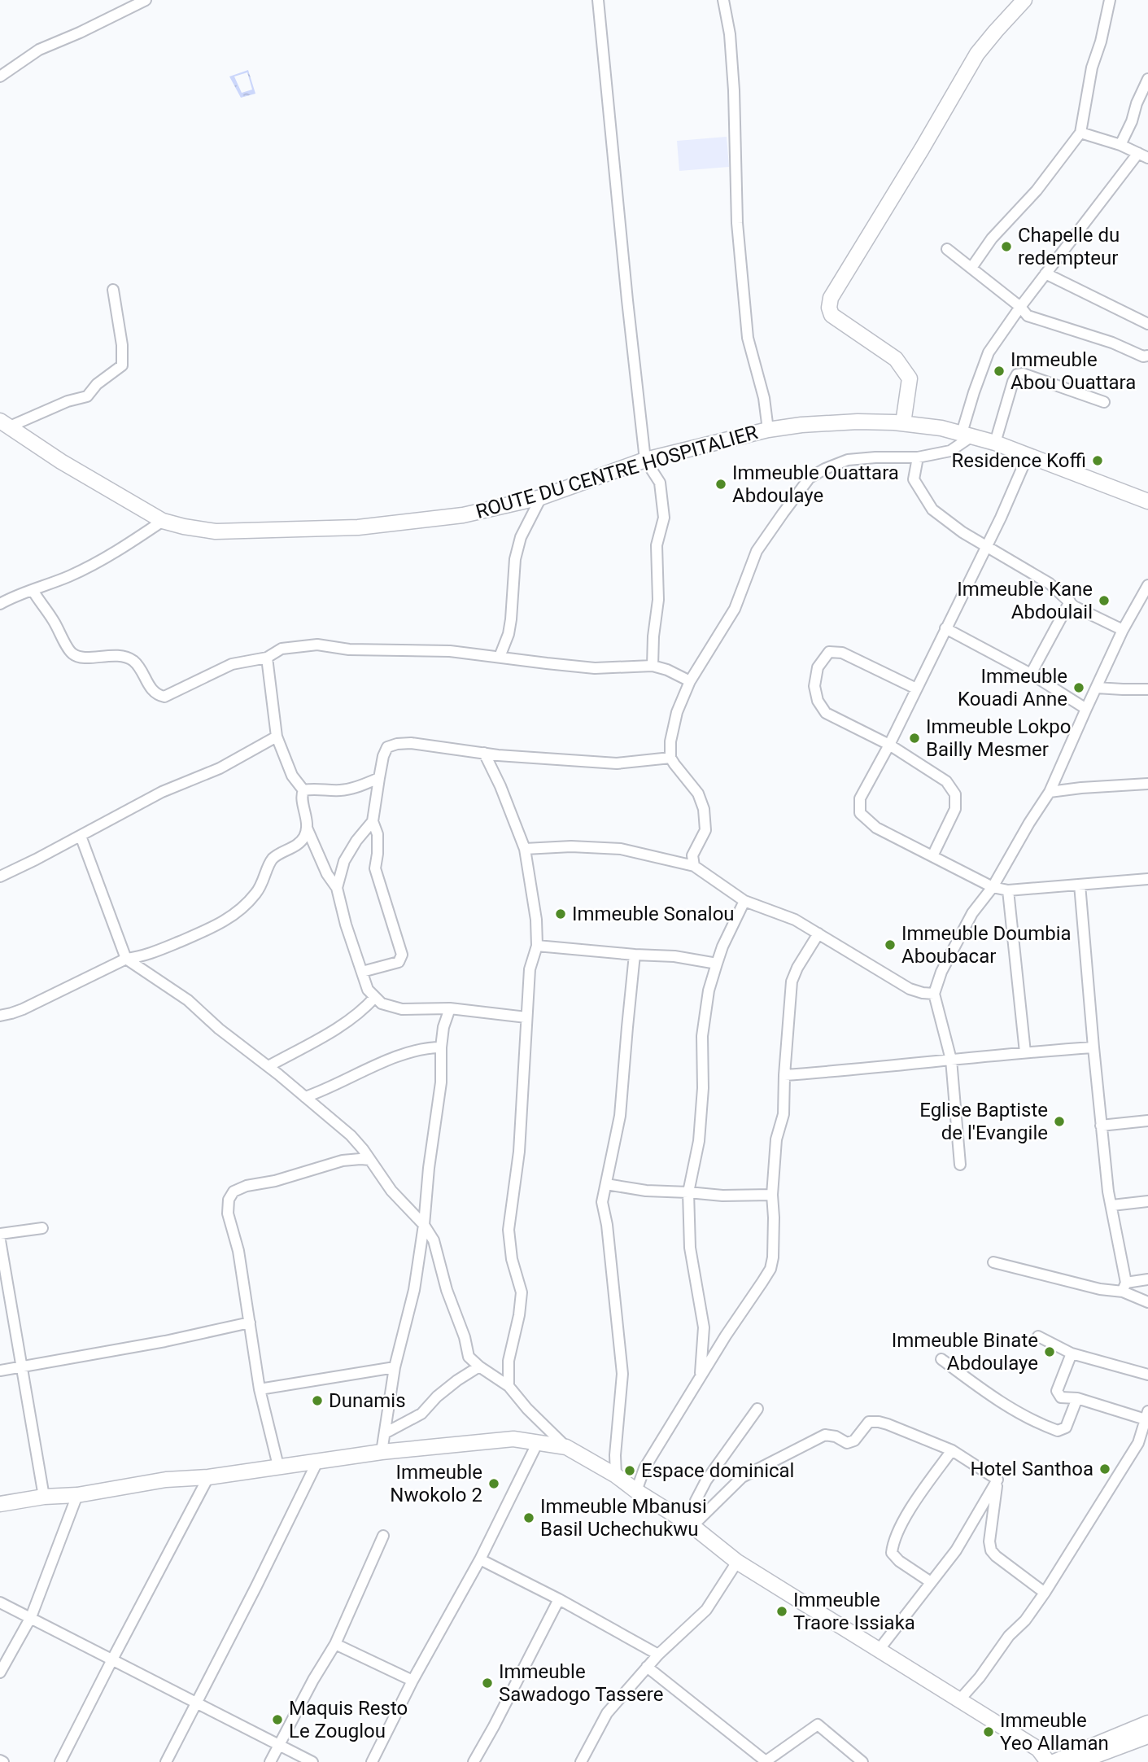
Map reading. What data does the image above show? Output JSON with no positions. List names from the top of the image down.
{
  "streets": {
    "street": ["ROUTE DU CENTRE HOSPITALIER"]
  },
  "places": [
    "Chapelle du redempteur",
    "Immeuble Abou Ouattara",
    "Residence Koffi",
    "Immeuble Ouattara Abdoulaye",
    "Immeuble Kane Abdoulail",
    "Immeuble Kouadi Anne",
    "Immeuble Lokpo Bailly Mesmer",
    "Immeuble Sonalou",
    "Immeuble Doumbia Aboubacar",
    "Eglise Baptiste de l'Evangile",
    "Immeuble Binate Abdoulaye",
    "Dunamis",
    "Hotel Santhoa",
    "Espace dominical",
    "Immeuble Nwokolo 2",
    "Immeuble Mbanusi Basil Uchechukwu",
    "Immeuble Traore Issiaka",
    "Immeuble Sawadogo Tassere",
    "Maquis Resto Le Zouglou",
    "Immeuble Yeo Allaman"
  ]
}
